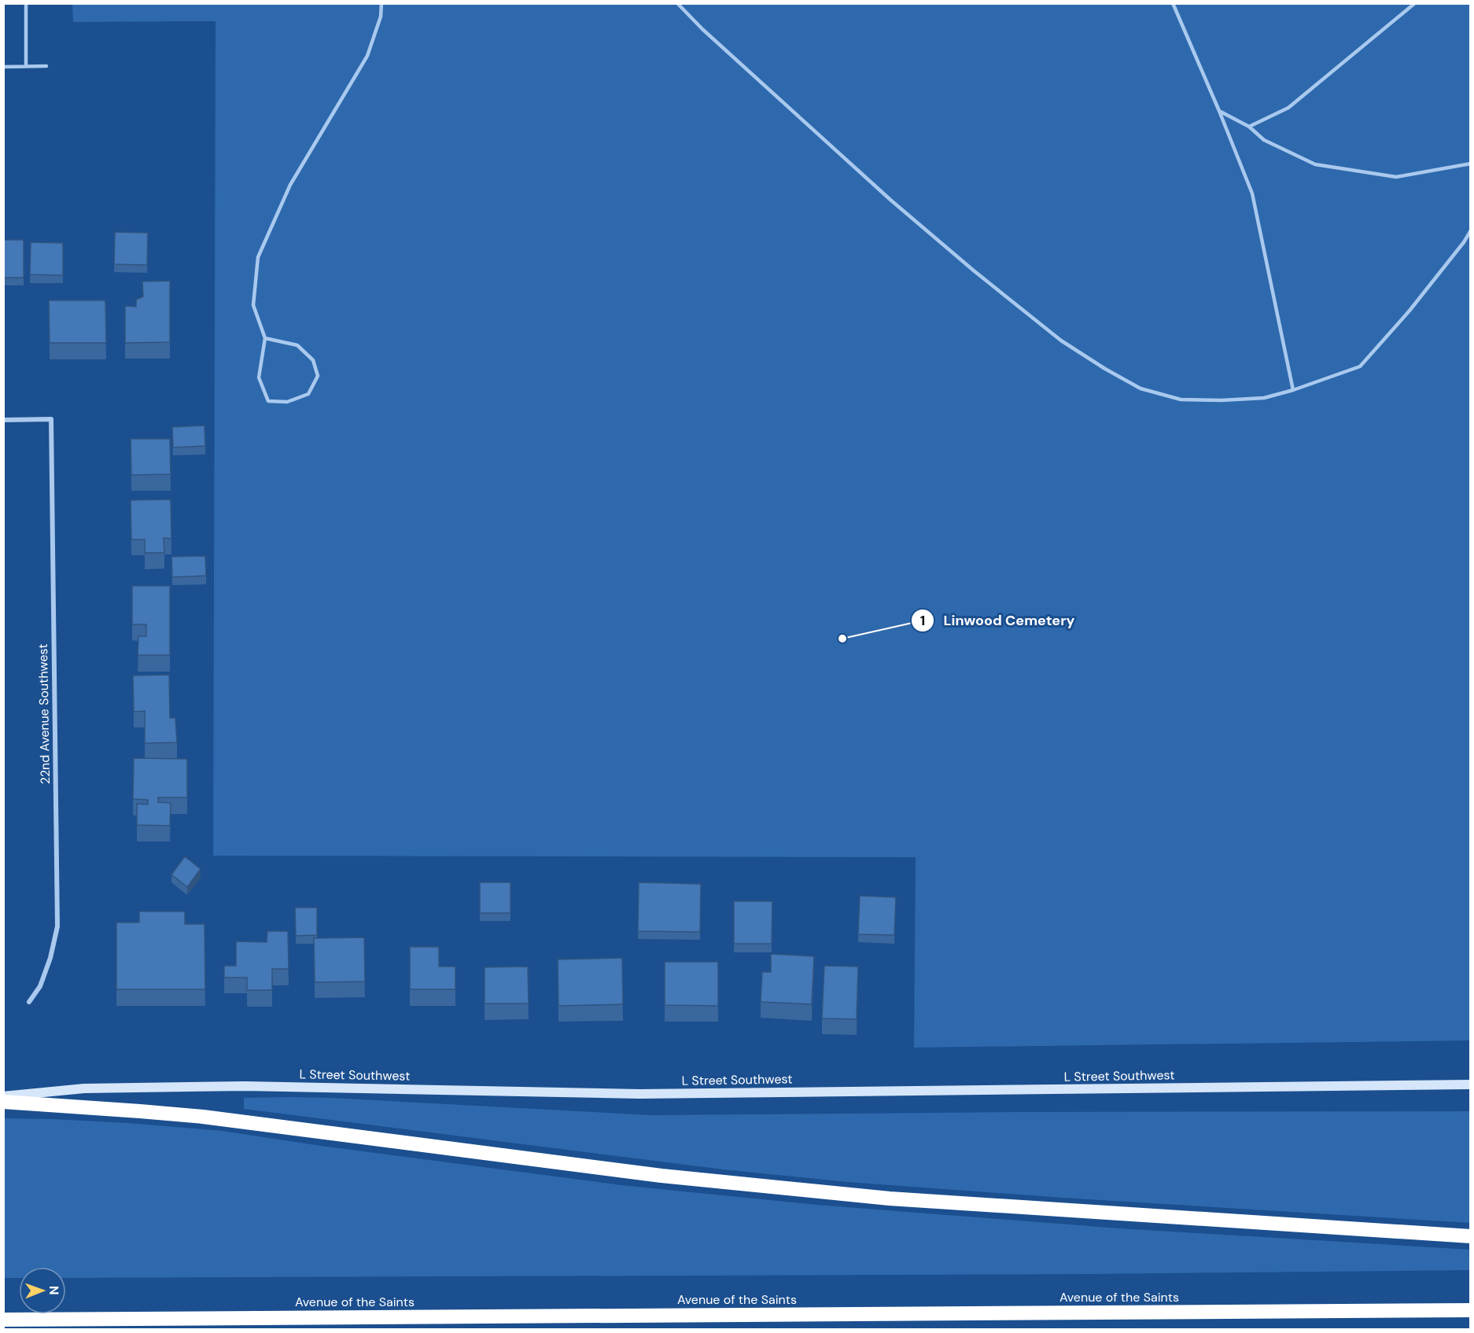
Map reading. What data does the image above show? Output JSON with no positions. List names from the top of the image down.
{
  "streets": {
    "highway": ["Avenue of the Saints"],
    "street": ["22nd Avenue Southwest", "L Street Southwest"]
  },
  "places": ["Linwood Cemetery"],
  "north": "right"
}
